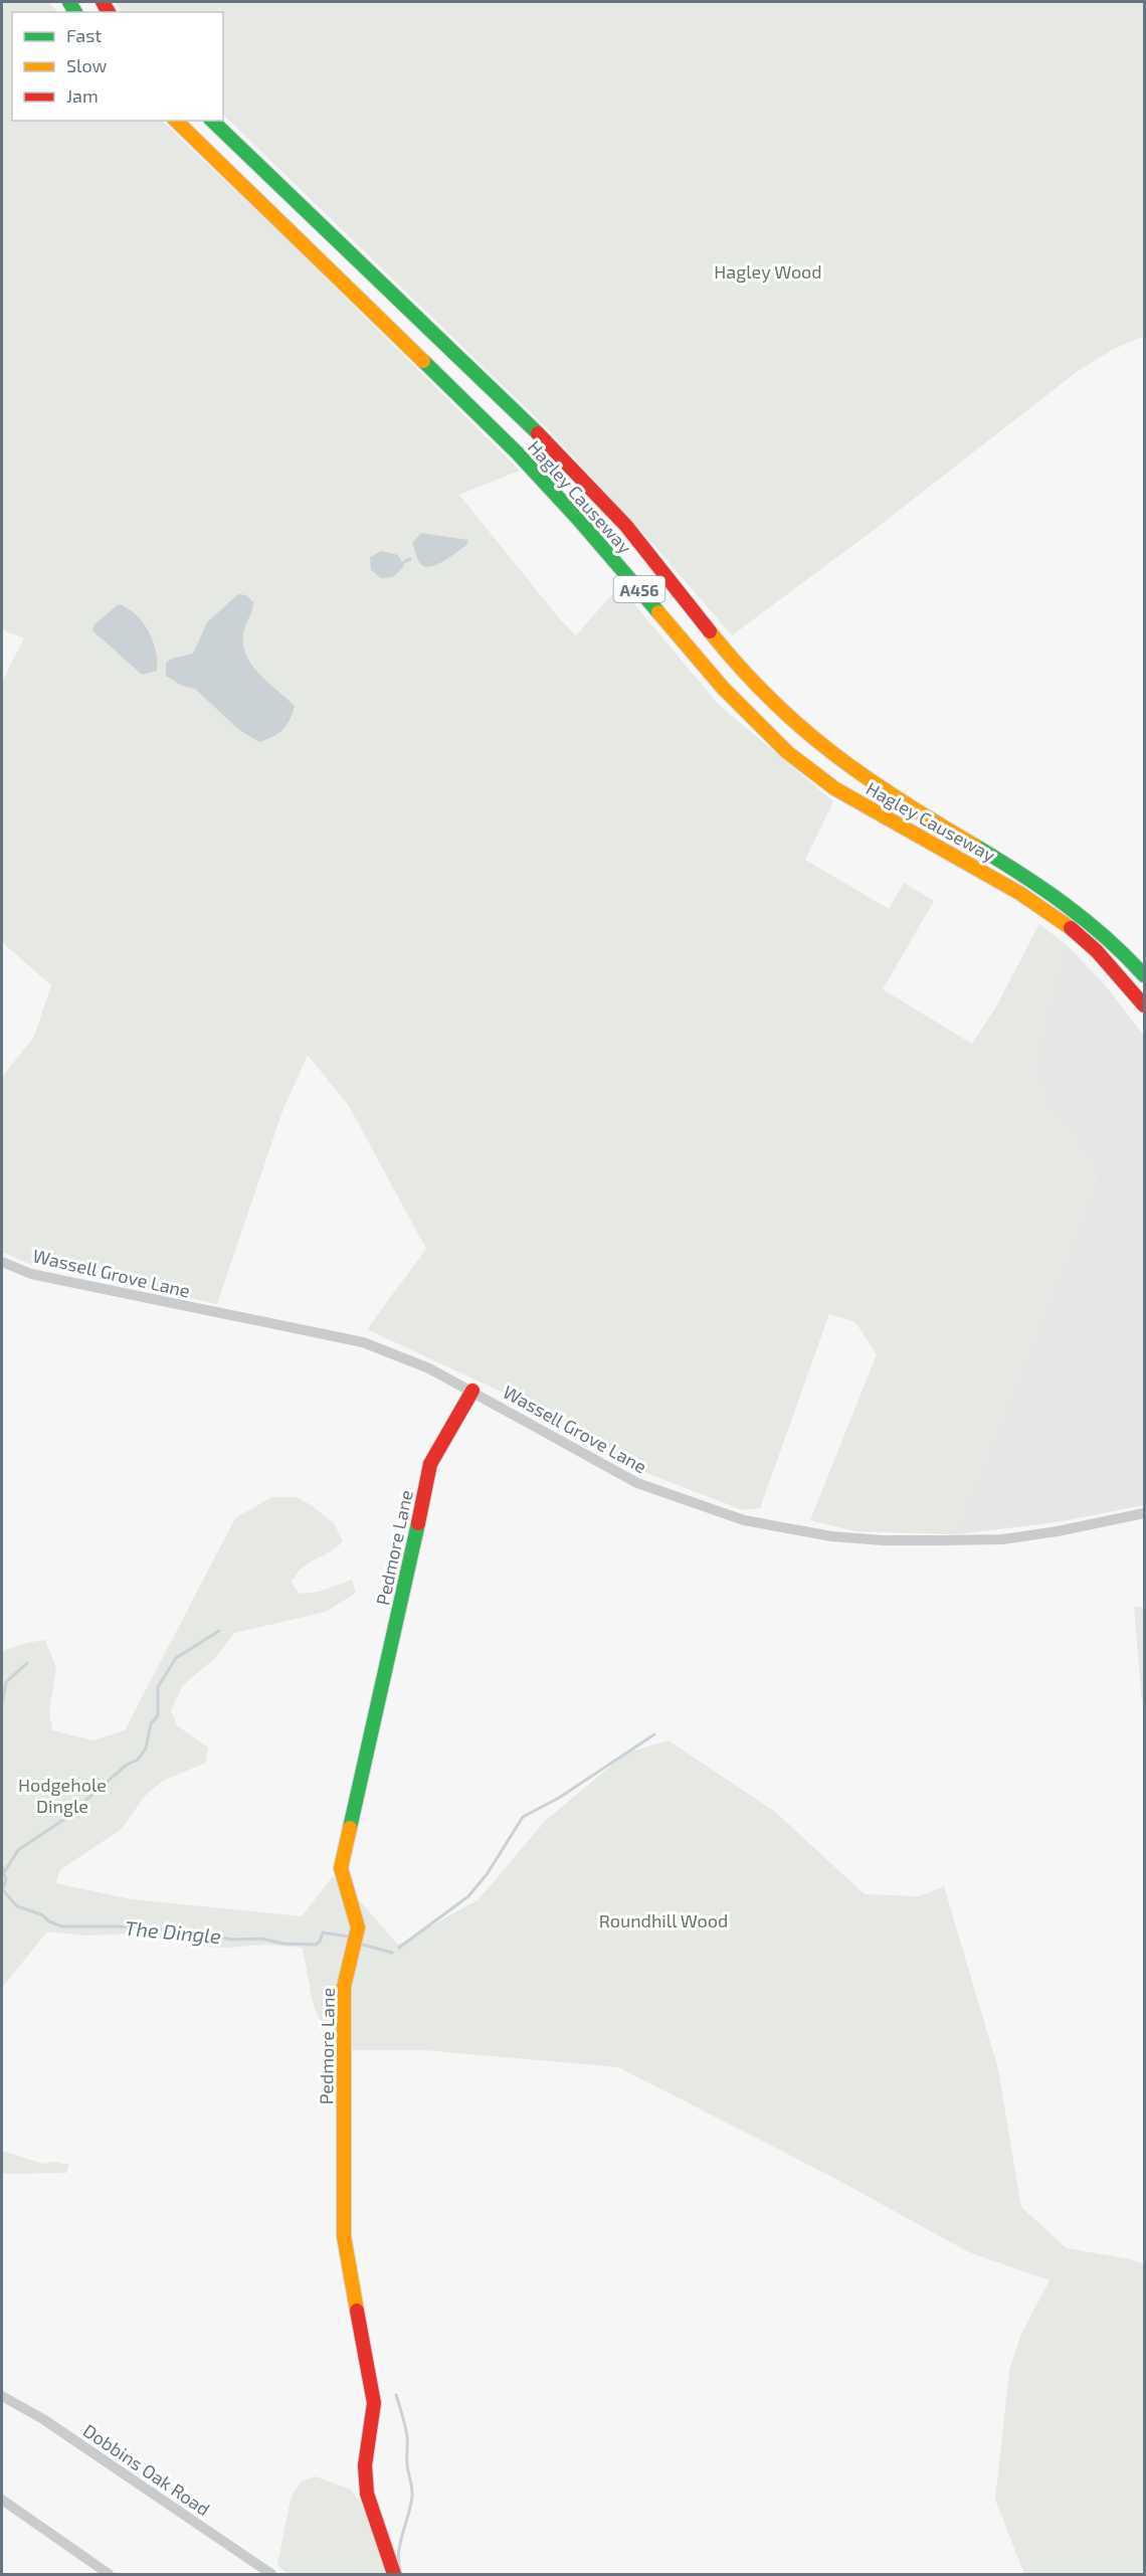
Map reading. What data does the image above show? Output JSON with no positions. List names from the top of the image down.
{
  "streets": {
    "main road": ["Hagley Causeway", "A456", "Pedmore Lane"],
    "street": ["Wassell Grove Lane", "Dobbins Oak Road"]
  },
  "crossings": [
    ["Wassell Grove Lane", "Pedmore Lane"]
  ],
  "water": ["The Dingle"],
  "parks": ["Hagley Wood", "Hodgehole Dingle", "Roundhill Wood"],
  "legend": ["Fast", "Slow", "Jam"]
}
